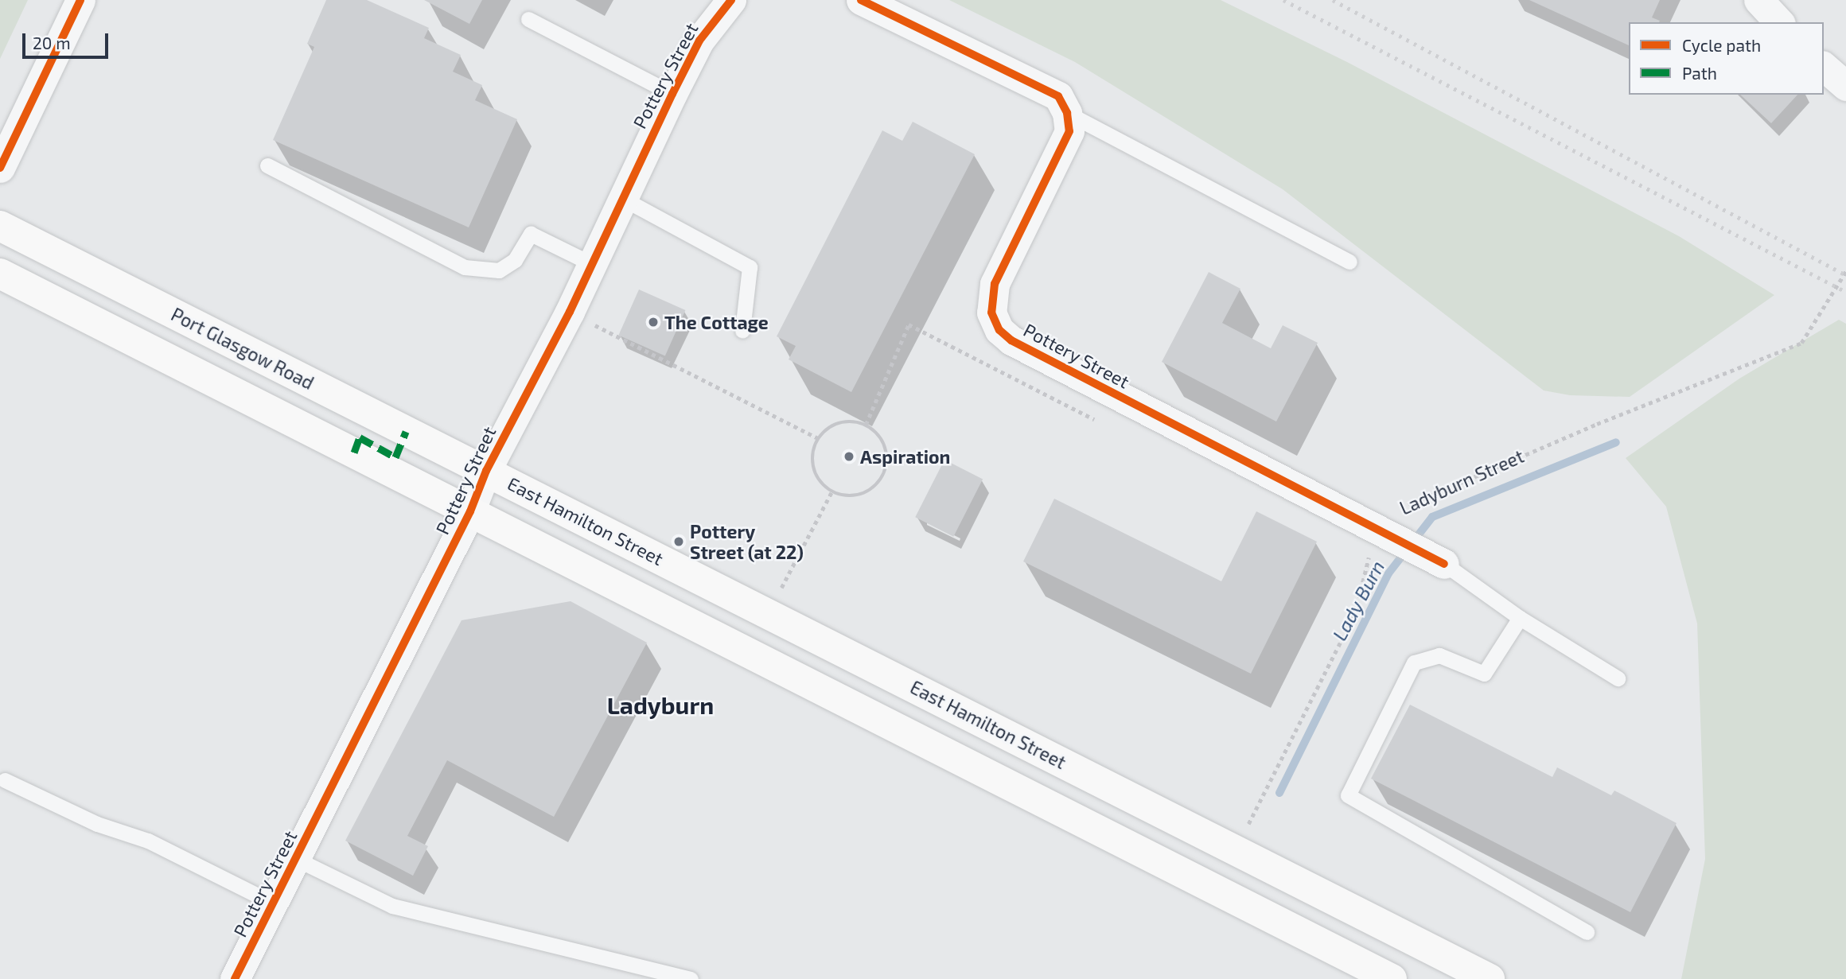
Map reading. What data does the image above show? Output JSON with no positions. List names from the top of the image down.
{
  "streets": {
    "highway": ["Port Glasgow Road", "East Hamilton Street"],
    "street": ["Pottery Street"],
    "path": ["Ladyburn Street"]
  },
  "crossings": [
    ["Pottery Street", "Port Glasgow Road"],
    ["Pottery Street", "Ladyburn Street"],
    ["Pottery Street", "East Hamilton Street"],
    ["Port Glasgow Road", "East Hamilton Street"]
  ],
  "districts": ["Ladyburn"],
  "water": ["Lady Burn"],
  "places": ["The Cottage", "Aspiration", "Pottery Street (at 22)"],
  "legend": ["Cycle path", "Path"],
  "scale_bar": "20 m"
}
